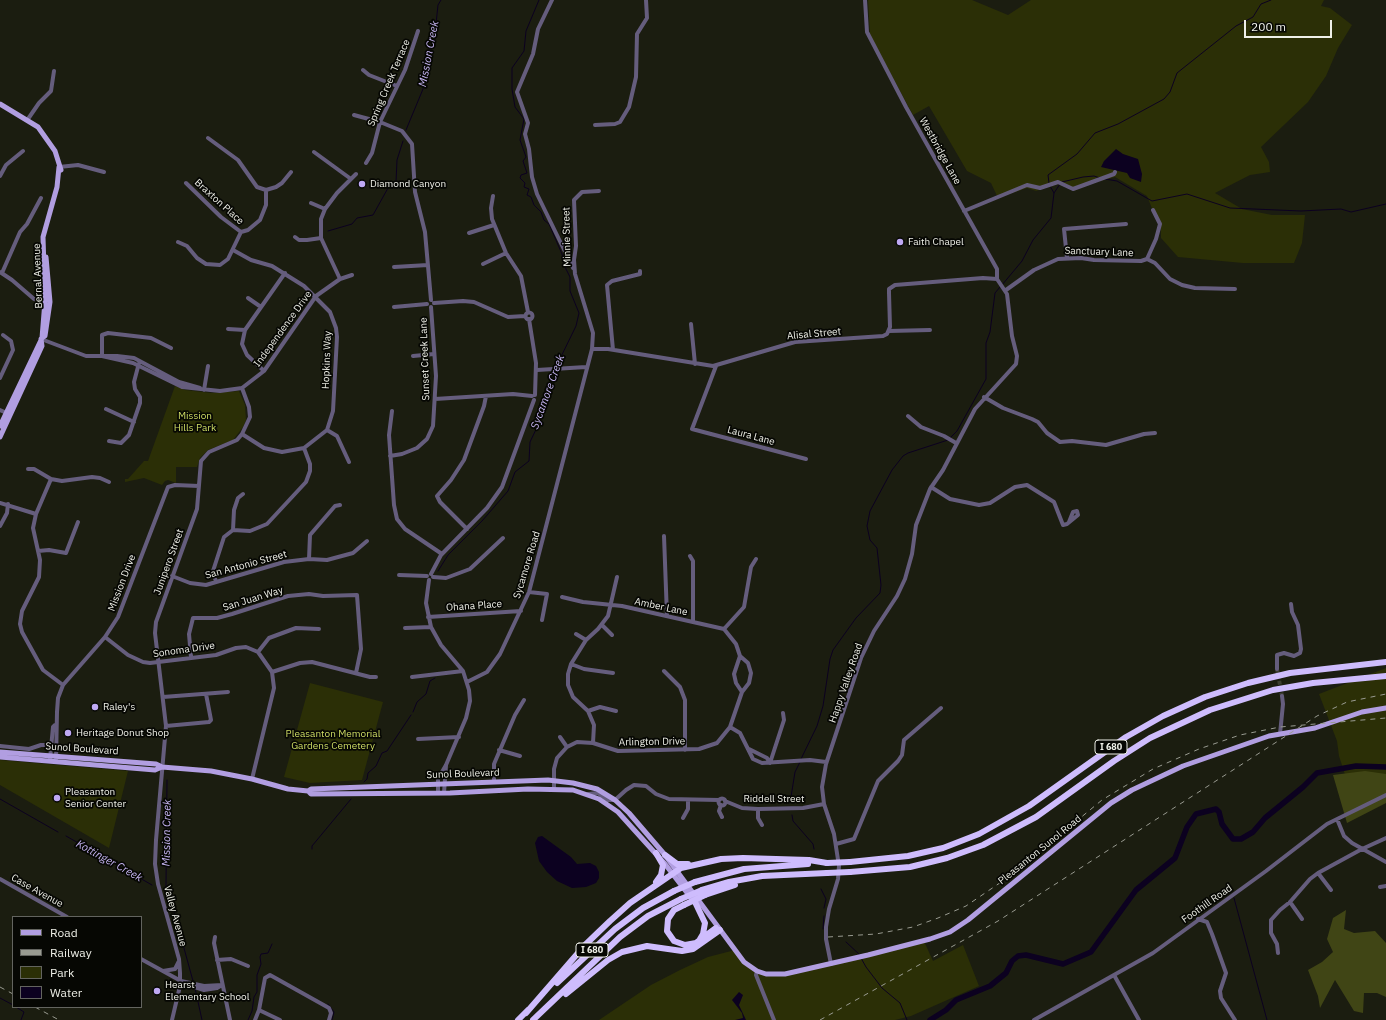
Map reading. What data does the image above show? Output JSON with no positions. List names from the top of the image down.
{
  "streets": {
    "highway": ["I 680"],
    "main road": ["Bernal Avenue", "Sunol Boulevard", "Pleasanton Sunol Road"],
    "street": [
      "Spring Creek Terrace",
      "Westbridge Lane",
      "Braxton Place",
      "Minnie Street",
      "Sanctuary Lane",
      "Independence Drive",
      "Alisal Street",
      "Sunset Creek Lane",
      "Hopkins Way",
      "Laura Lane",
      "Junipero Street",
      "San Antonio Street",
      "Sycamore Road",
      "Mission Drive",
      "San Juan Way",
      "Ohana Place",
      "Amber Lane",
      "Sonoma Drive",
      "Happy Valley Road",
      "Arlington Drive",
      "Riddell Street",
      "Case Avenue",
      "Foothill Road",
      "Valley Avenue"
    ]
  },
  "crossings": [
    ["Spring Creek Terrace", "Sunset Creek Lane"],
    ["Minnie Street", "Alisal Street"],
    ["Minnie Street", "Sycamore Road"],
    ["Sanctuary Lane", "Happy Valley Road"],
    ["Independence Drive", "Hopkins Way"],
    ["Alisal Street", "Laura Lane"],
    ["Alisal Street", "Sycamore Road"],
    ["Junipero Street", "San Antonio Street"],
    ["Junipero Street", "Mission Drive"],
    ["Junipero Street", "Sonoma Drive"],
    ["Junipero Street", "Sunol Boulevard"],
    ["Junipero Street", "Valley Avenue"],
    ["Sycamore Road", "Ohana Place"],
    ["Mission Drive", "Sonoma Drive"],
    ["Mission Drive", "Sunol Boulevard"],
    ["San Juan Way", "Sonoma Drive"],
    ["Happy Valley Road", "Riddell Street"],
    ["Happy Valley Road", "Pleasanton Sunol Road"],
    ["Sunol Boulevard", "Pleasanton Sunol Road"],
    ["Sunol Boulevard", "Valley Avenue"]
  ],
  "water": ["Mission Creek", "Sycamore Creek", "Kottinger Creek"],
  "parks": ["Mission Hills Park", "Pleasanton Memorial Gardens Cemetery"],
  "places": [
    "Diamond Canyon",
    "Faith Chapel",
    "Raley's",
    "Heritage Donut Shop",
    "Pleasanton Senior Center",
    "Hearst Elementary School"
  ],
  "legend": [
    "Road",
    "Railway",
    "Park",
    "Water"
  ],
  "scale_bar": "200 m"
}
